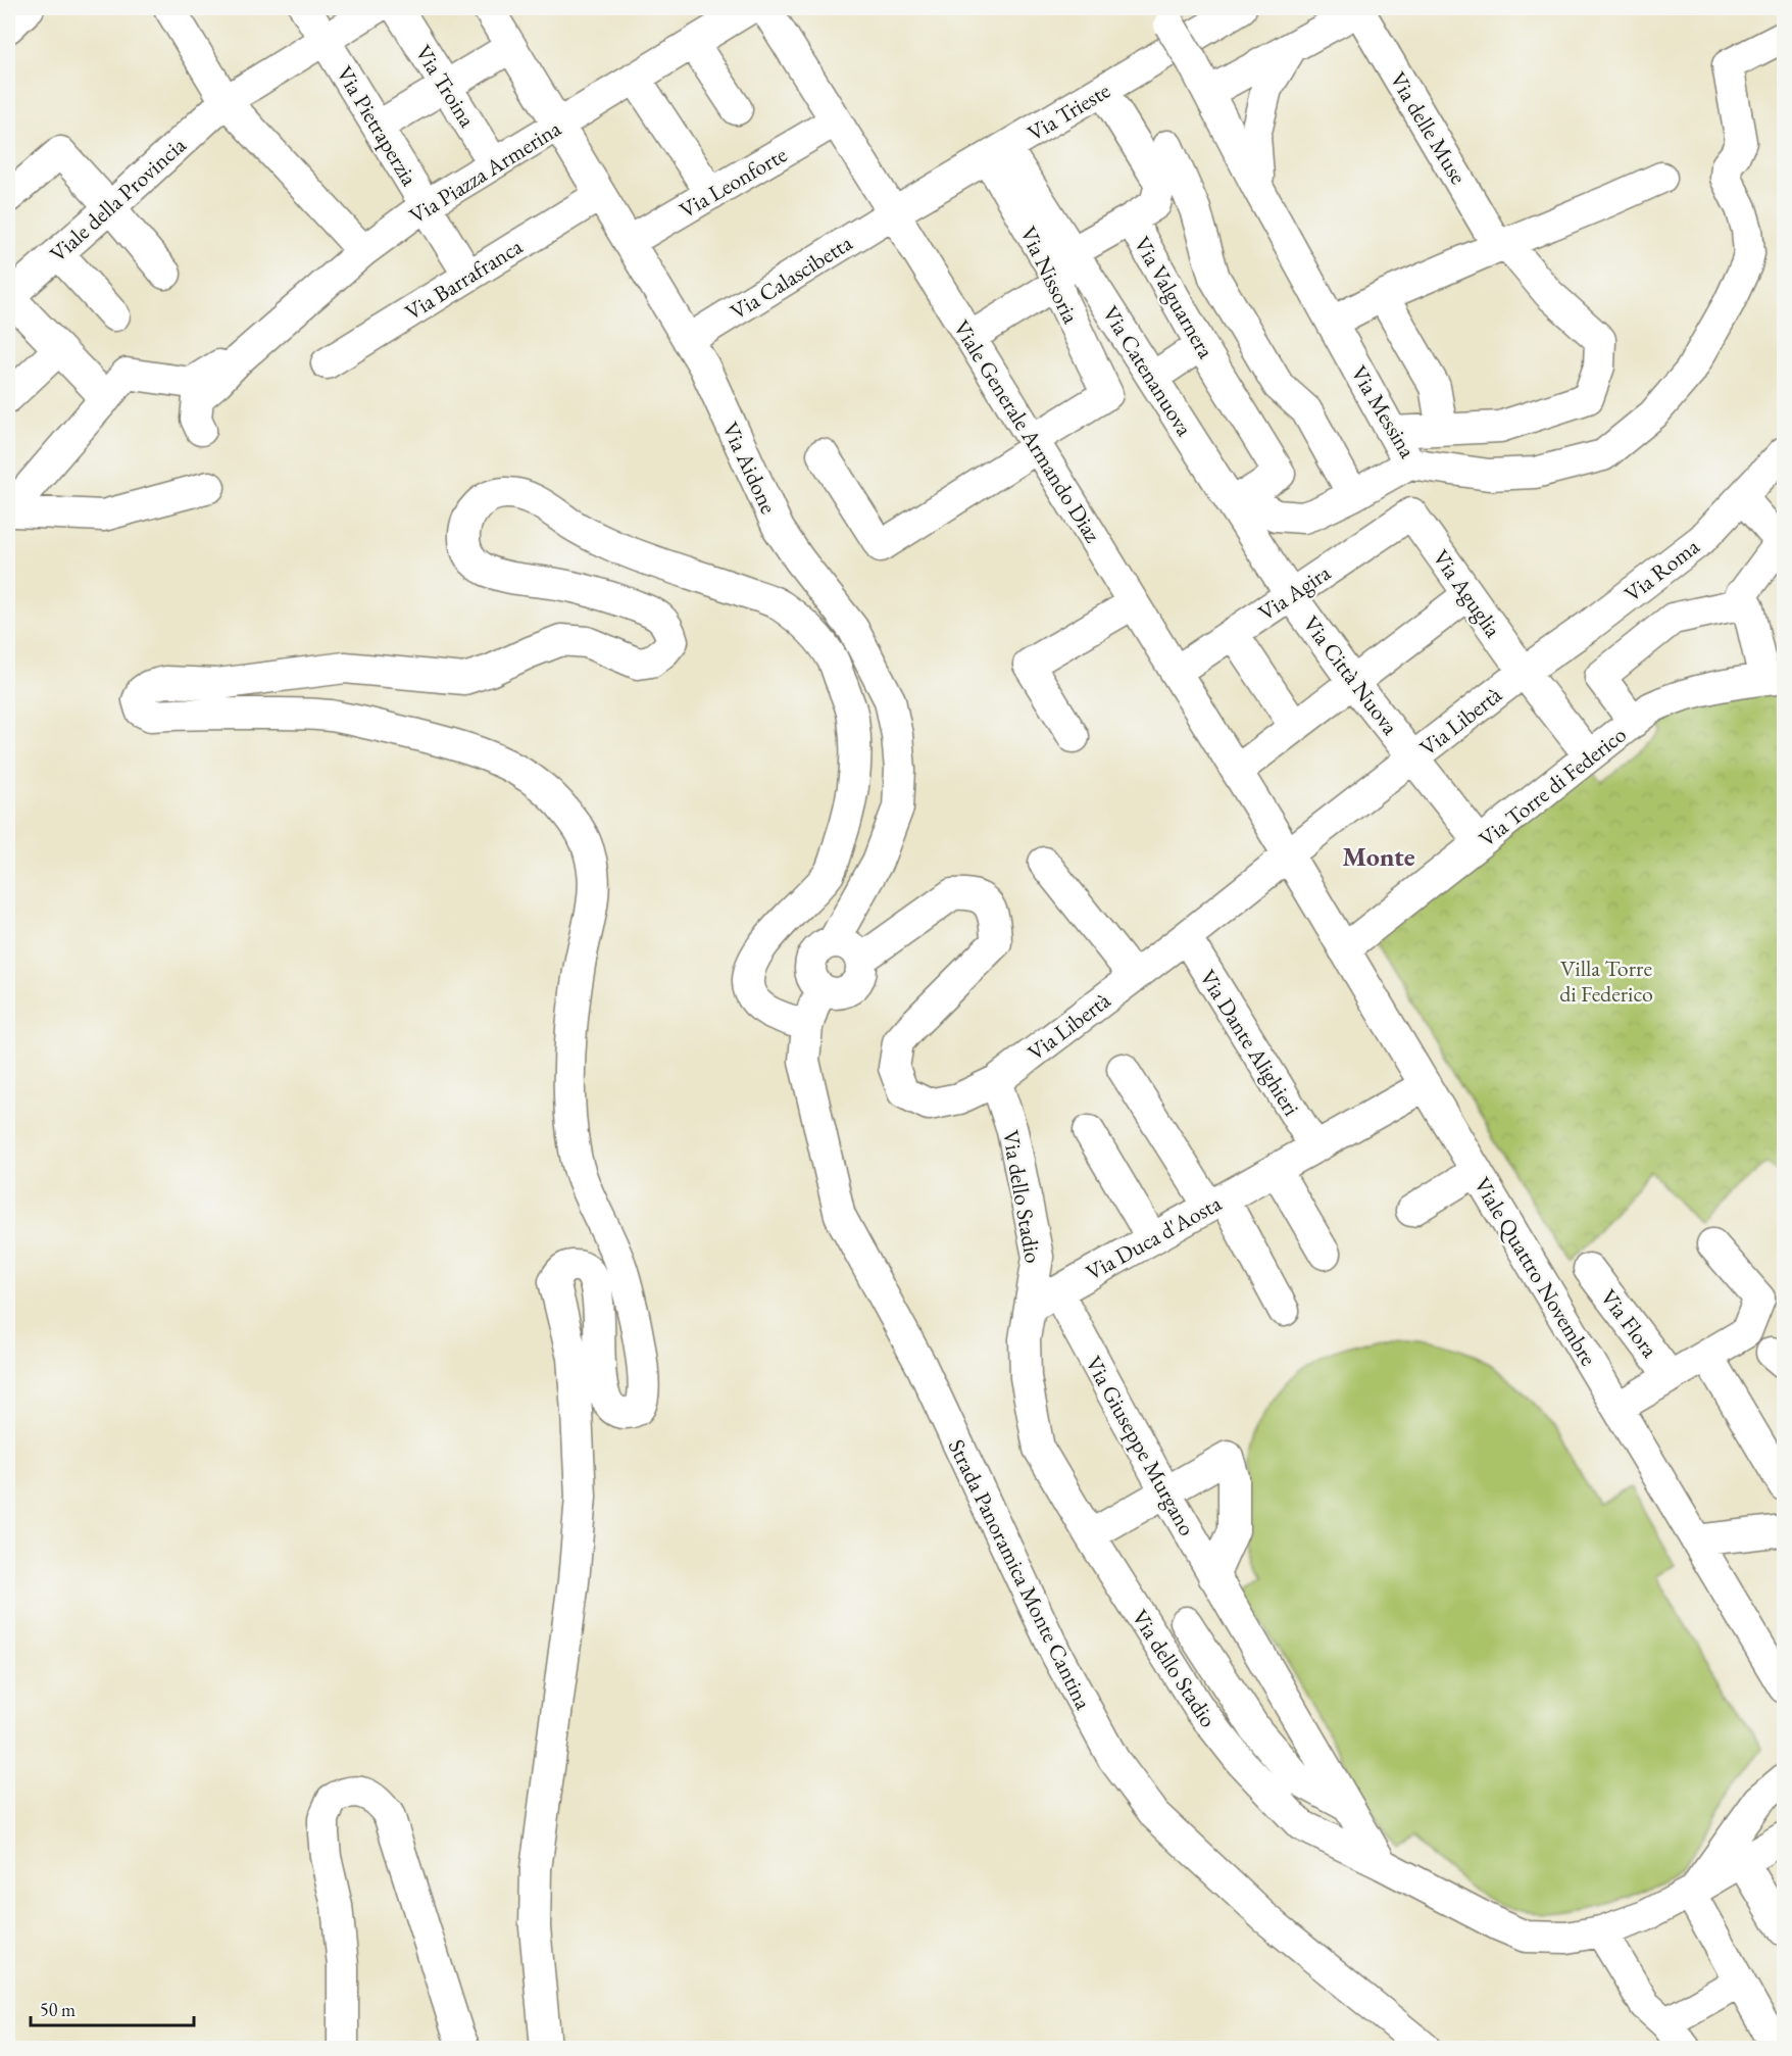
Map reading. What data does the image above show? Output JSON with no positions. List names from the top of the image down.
{
  "streets": {
    "street": [
      "Via Troina",
      "Via Trieste",
      "Via Pietraperzia",
      "Via delle Muse",
      "Via Piazza Armerina",
      "Via Leonforte",
      "Viale della Provincia",
      "Via Nissoria",
      "Via Calascibetta",
      "Via Barrafranca",
      "Via Valguarnera",
      "Via Catenanuova",
      "Via Messina",
      "Viale Generale Armando Diaz",
      "Via Aidone",
      "Via Roma",
      "Via Agira",
      "Via Aguglia",
      "Via Città Nuova",
      "Via Libertà",
      "Via Torre di Federico",
      "Via Dante Alighieri",
      "Via dello Stadio",
      "Via Duca d'Aosta",
      "Viale Quattro Novembre",
      "Via Flora",
      "Via Giuseppe Murgano",
      "Strada Panoramica Monte Cantina"
    ]
  },
  "crossings": [
    ["Via Troina", "Via Piazza Armerina"],
    ["Via Trieste", "Via Nissoria"],
    ["Via Trieste", "Via Calascibetta"],
    ["Via Trieste", "Via Valguarnera"],
    ["Via Trieste", "Via Catenanuova"],
    ["Via Trieste", "Viale Generale Armando Diaz"],
    ["Via Pietraperzia", "Via Piazza Armerina"],
    ["Via Pietraperzia", "Viale della Provincia"],
    ["Via Pietraperzia", "Via Barrafranca"],
    ["Via delle Muse", "Via Messina"],
    ["Via Piazza Armerina", "Via Aidone"],
    ["Via Leonforte", "Viale Generale Armando Diaz"],
    ["Via Leonforte", "Via Aidone"],
    ["Via Nissoria", "Via Catenanuova"],
    ["Via Nissoria", "Viale Generale Armando Diaz"],
    ["Via Calascibetta", "Viale Generale Armando Diaz"],
    ["Via Calascibetta", "Via Aidone"],
    ["Via Barrafranca", "Via Aidone"],
    ["Via Valguarnera", "Via Catenanuova"],
    ["Via Catenanuova", "Via Agira"],
    ["Via Catenanuova", "Via Città Nuova"],
    ["Viale Generale Armando Diaz", "Via Agira"],
    ["Viale Generale Armando Diaz", "Via Libertà"],
    ["Viale Generale Armando Diaz", "Viale Quattro Novembre"],
    ["Via Aidone", "Via Libertà"],
    ["Via Aidone", "Strada Panoramica Monte Cantina"],
    ["Via Roma", "Via Aguglia"],
    ["Via Roma", "Via Libertà"],
    ["Via Agira", "Via Aguglia"],
    ["Via Agira", "Via Città Nuova"],
    ["Via Aguglia", "Via Libertà"],
    ["Via Aguglia", "Via Torre di Federico"],
    ["Via Città Nuova", "Via Libertà"],
    ["Via Città Nuova", "Via Torre di Federico"],
    ["Via Libertà", "Via Dante Alighieri"],
    ["Via Libertà", "Via dello Stadio"],
    ["Via Libertà", "Viale Quattro Novembre"],
    ["Via Libertà", "Strada Panoramica Monte Cantina"],
    ["Via Torre di Federico", "Viale Quattro Novembre"],
    ["Via Dante Alighieri", "Via Duca d'Aosta"],
    ["Via dello Stadio", "Via Duca d'Aosta"],
    ["Via dello Stadio", "Via Giuseppe Murgano"],
    ["Via Duca d'Aosta", "Viale Quattro Novembre"],
    ["Via Duca d'Aosta", "Via Giuseppe Murgano"],
    ["Viale Quattro Novembre", "Via Flora"]
  ],
  "districts": ["Monte"],
  "parks": ["Villa Torre di Federico"],
  "scale_bar": "50 m"
}
